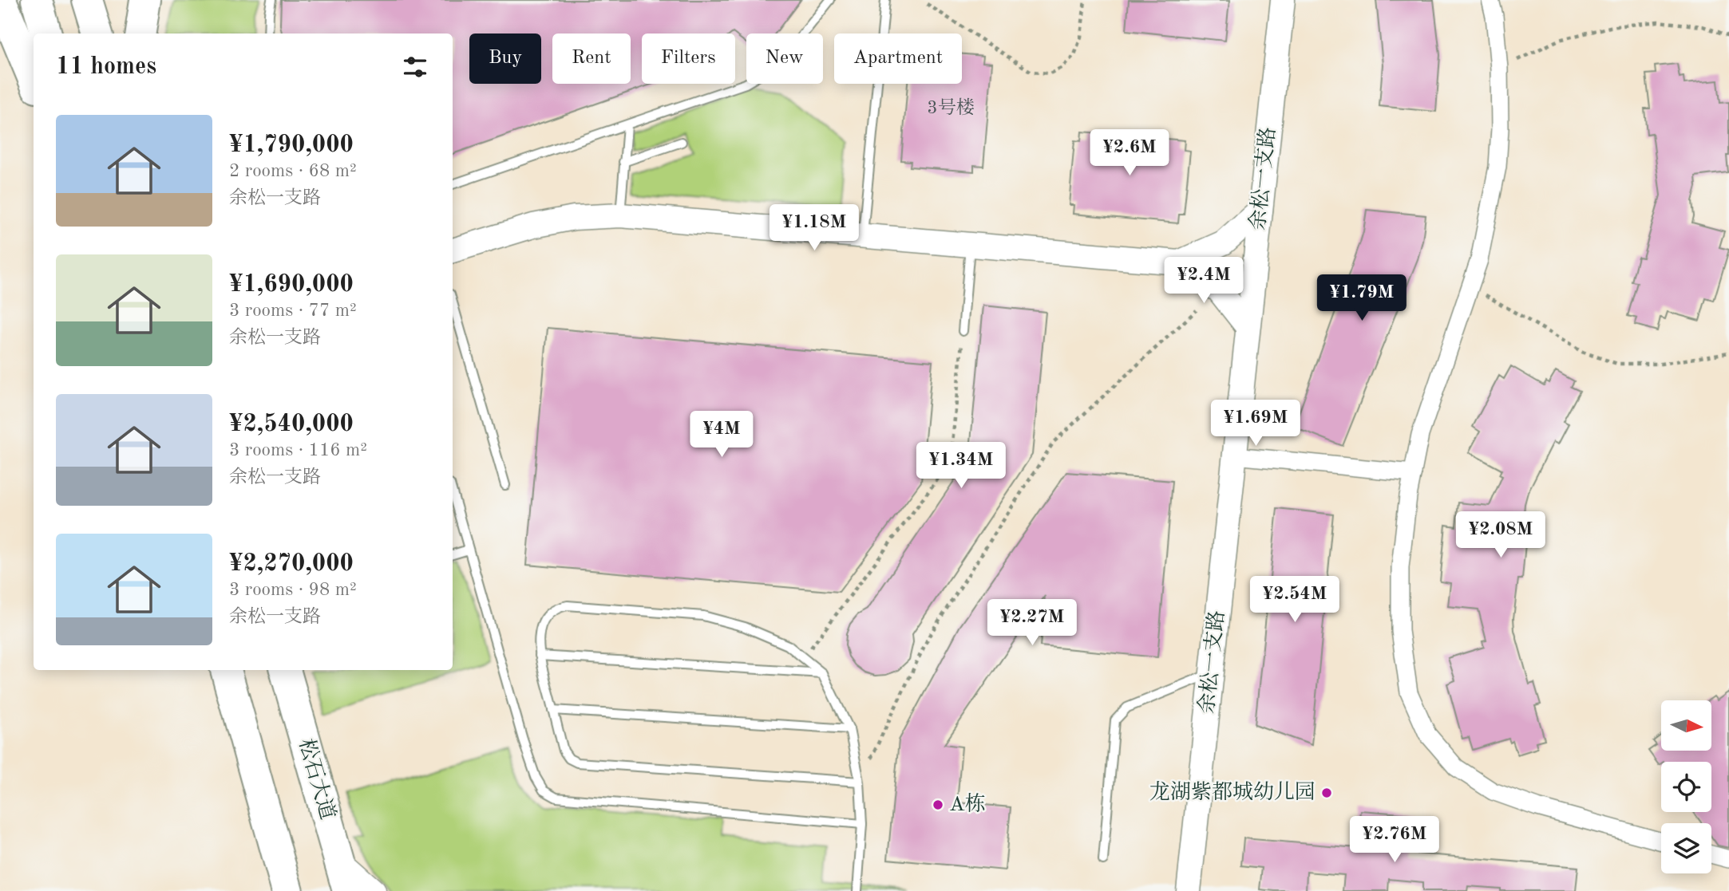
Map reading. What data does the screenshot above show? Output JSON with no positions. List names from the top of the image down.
{
  "streets": {
    "highway": ["松石大道"],
    "street": ["余松一支路"]
  },
  "places": ["龙湖紫都城幼儿园", "A栋"],
  "house_numbers": ["3号楼"],
  "north": "right",
  "page": {
    "chip": [
      "Buy",
      "Rent",
      "Filters",
      "New",
      "Apartment"
    ],
    "heading": "11 homes",
    "list": [
      {
        "name": "¥1,790,000",
        "note": "2 rooms · 68 m² · 余松一支路"
      },
      {
        "name": "¥1,690,000",
        "note": "3 rooms · 77 m² · 余松一支路"
      },
      {
        "name": "¥2,540,000",
        "note": "3 rooms · 116 m² · 余松一支路"
      },
      {
        "name": "¥2,270,000",
        "note": "3 rooms · 98 m² · 余松一支路"
      }
    ],
    "price": [
      "¥2.6M",
      "¥1.18M",
      "¥2.4M",
      "¥1.79M",
      "¥1.69M",
      "¥4M",
      "¥1.34M",
      "¥2.08M",
      "¥2.54M",
      "¥2.27M",
      "¥2.76M"
    ]
  }
}
